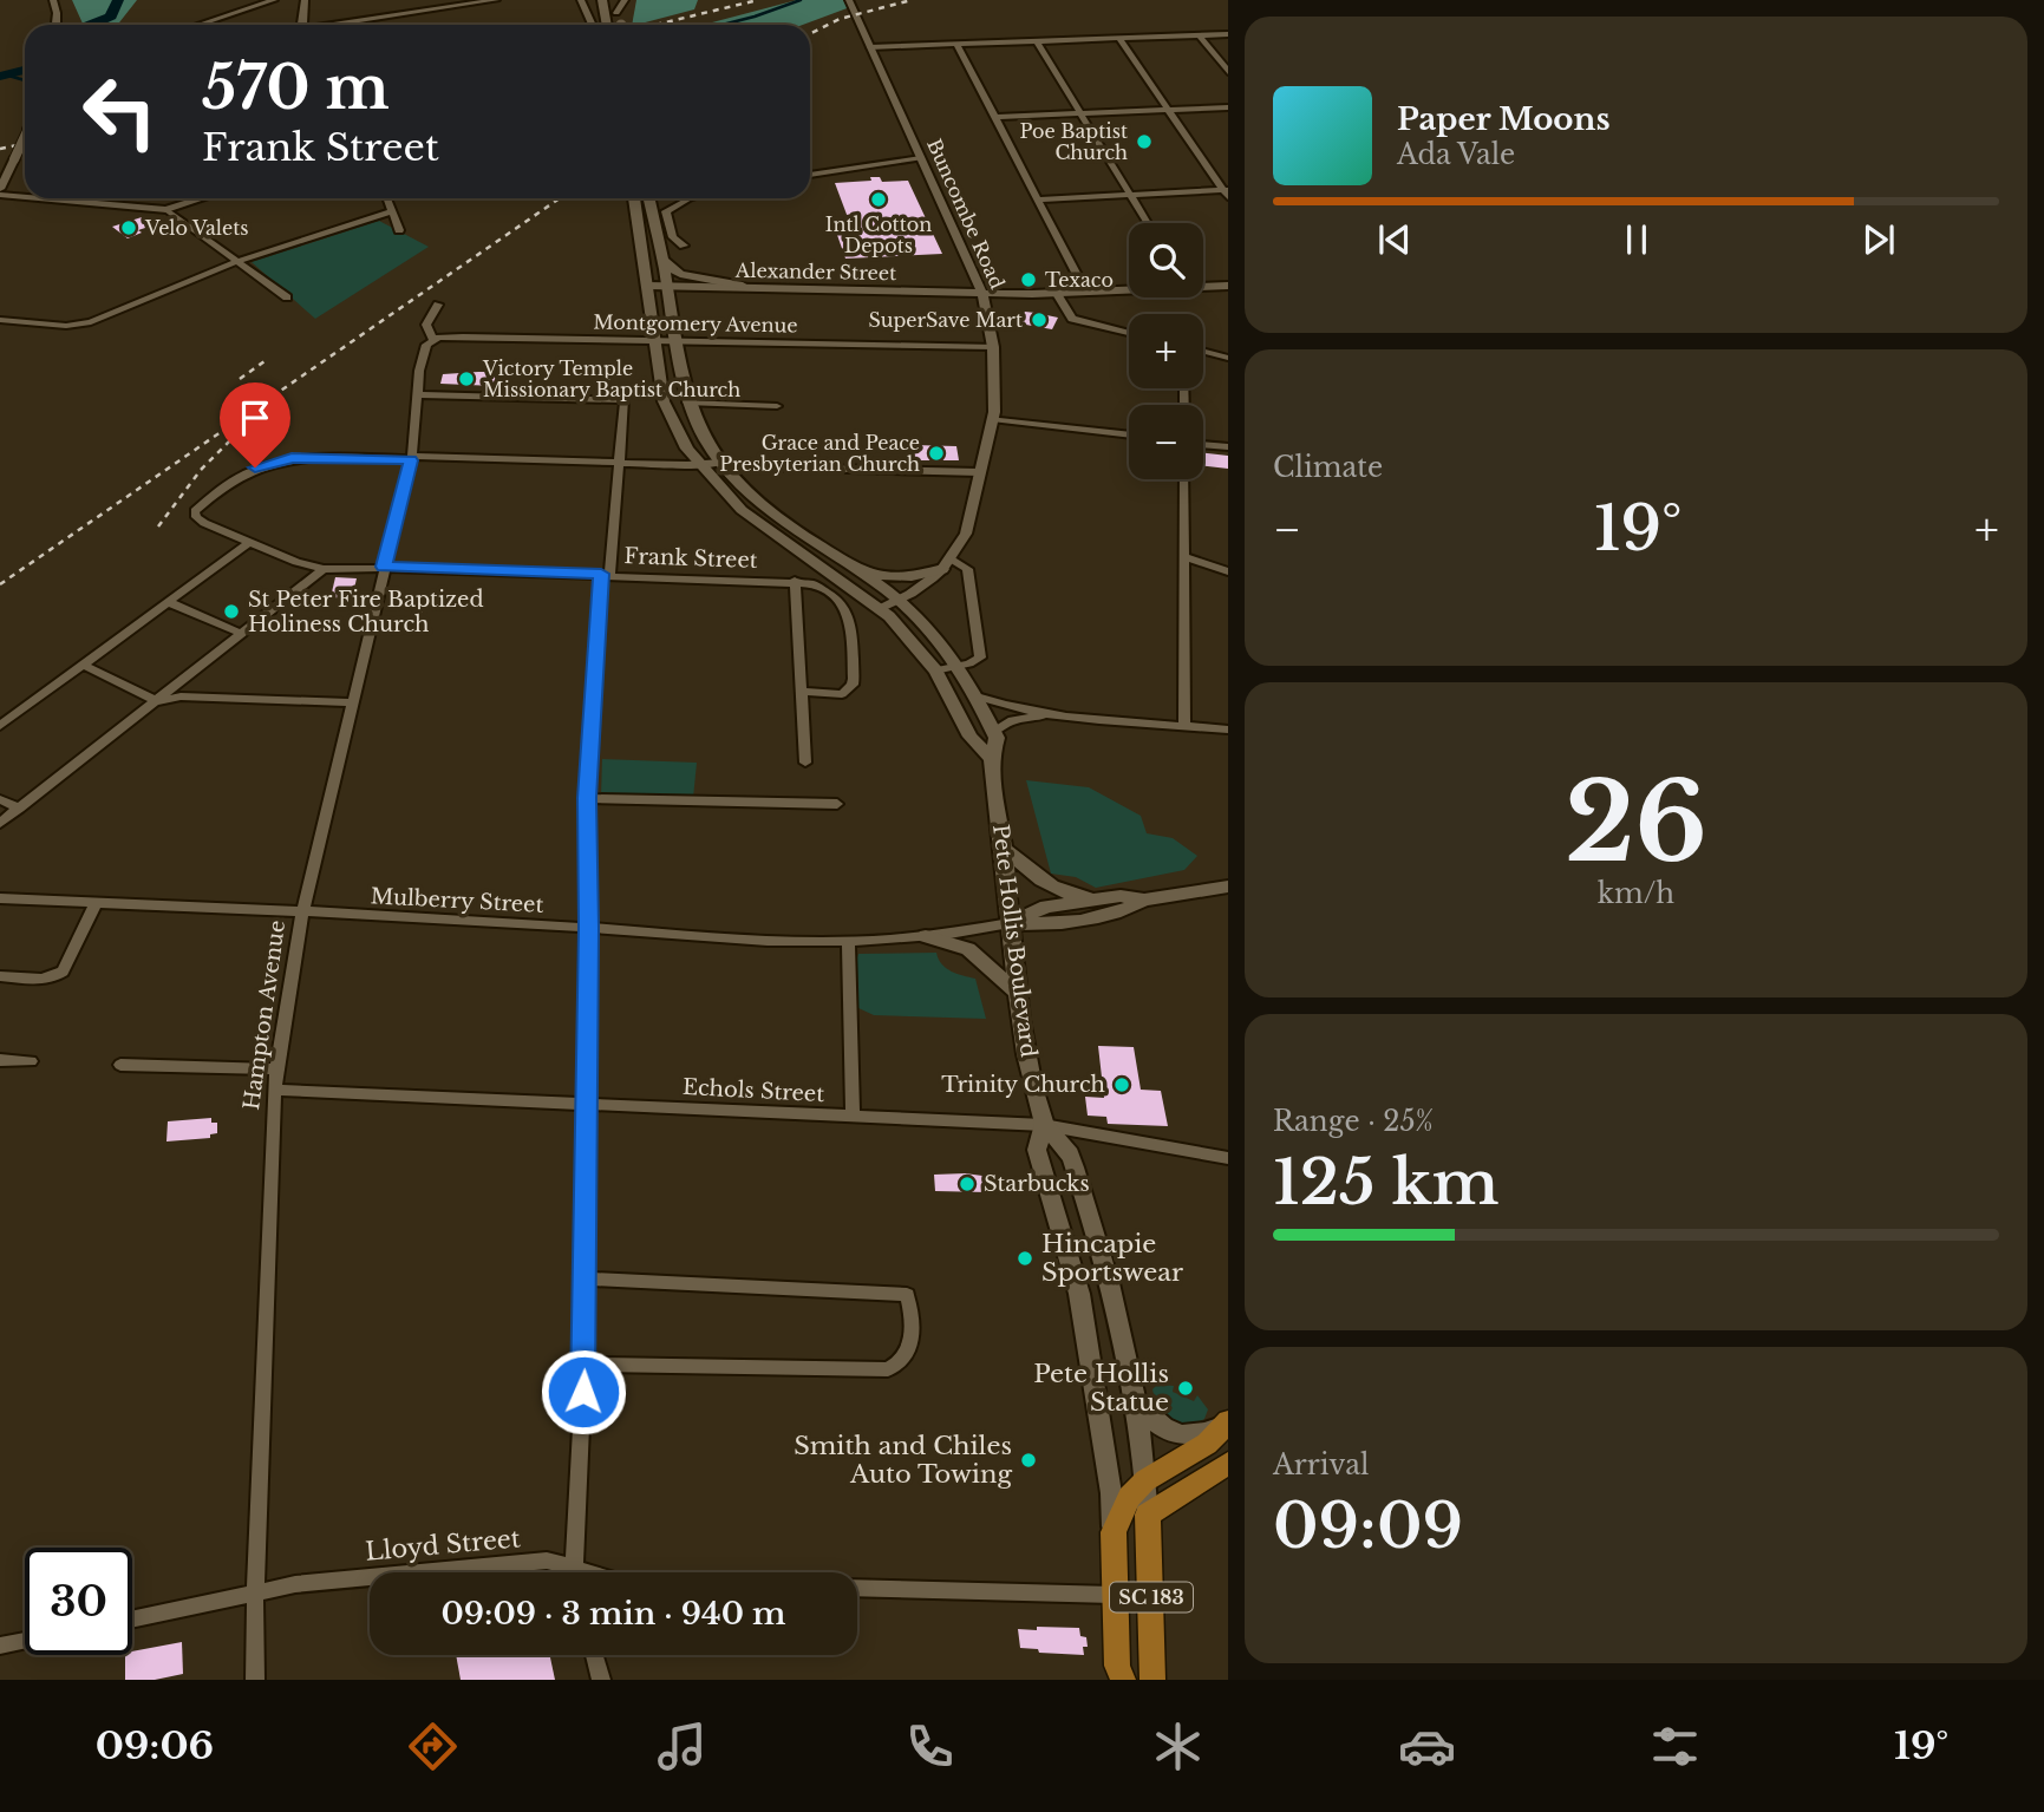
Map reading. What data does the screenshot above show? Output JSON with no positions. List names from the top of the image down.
{
  "streets": {
    "main road": ["Pete Hollis Boulevard", "SC 183"],
    "street": [
      "Buncombe Road",
      "Alexander Street",
      "Montgomery Avenue",
      "Frank Street",
      "Mulberry Street",
      "Hampton Avenue",
      "Echols Street",
      "Lloyd Street"
    ]
  },
  "crossings": [
    ["Buncombe Road", "Alexander Street"],
    ["Buncombe Road", "Montgomery Avenue"],
    ["Buncombe Road", "Pete Hollis Boulevard"],
    ["Alexander Street", "Pete Hollis Boulevard"],
    ["Montgomery Avenue", "Pete Hollis Boulevard"],
    ["Montgomery Avenue", "Hampton Avenue"],
    ["Frank Street", "Hampton Avenue"],
    ["Mulberry Street", "Pete Hollis Boulevard"],
    ["Mulberry Street", "Hampton Avenue"],
    ["Pete Hollis Boulevard", "Echols Street"],
    ["Pete Hollis Boulevard", "SC 183"],
    ["Hampton Avenue", "Echols Street"],
    ["Hampton Avenue", "Lloyd Street"]
  ],
  "places": [
    "Poe Baptist Church",
    "Intl Cotton Depots",
    "Velo Valets",
    "Texaco",
    "SuperSave Mart",
    "Victory Temple Missionary Baptist Church",
    "Grace and Peace Presbyterian Church",
    "St Peter Fire Baptized Holiness Church",
    "Trinity Church",
    "Starbucks",
    "Hincapie Sportswear",
    "Pete Hollis Statue",
    "Smith and Chiles Auto Towing"
  ],
  "page": {
    "turn": ["570 m", "Frank Street"],
    "song": ["Paper Moons", "Ada Vale"],
    "map_buttons": ["+", "−"],
    "tile": [
      "Climate",
      ["26", "km/h"],
      ["Range · 25%", "125 km"],
      ["Arrival", "09:09"]
    ],
    "heat": ["−", "19°", "+"],
    "limit": "30",
    "trip": "09:09 · 3 min · 940 m",
    "tabs": ["09:06", "19°"]
  }
}
